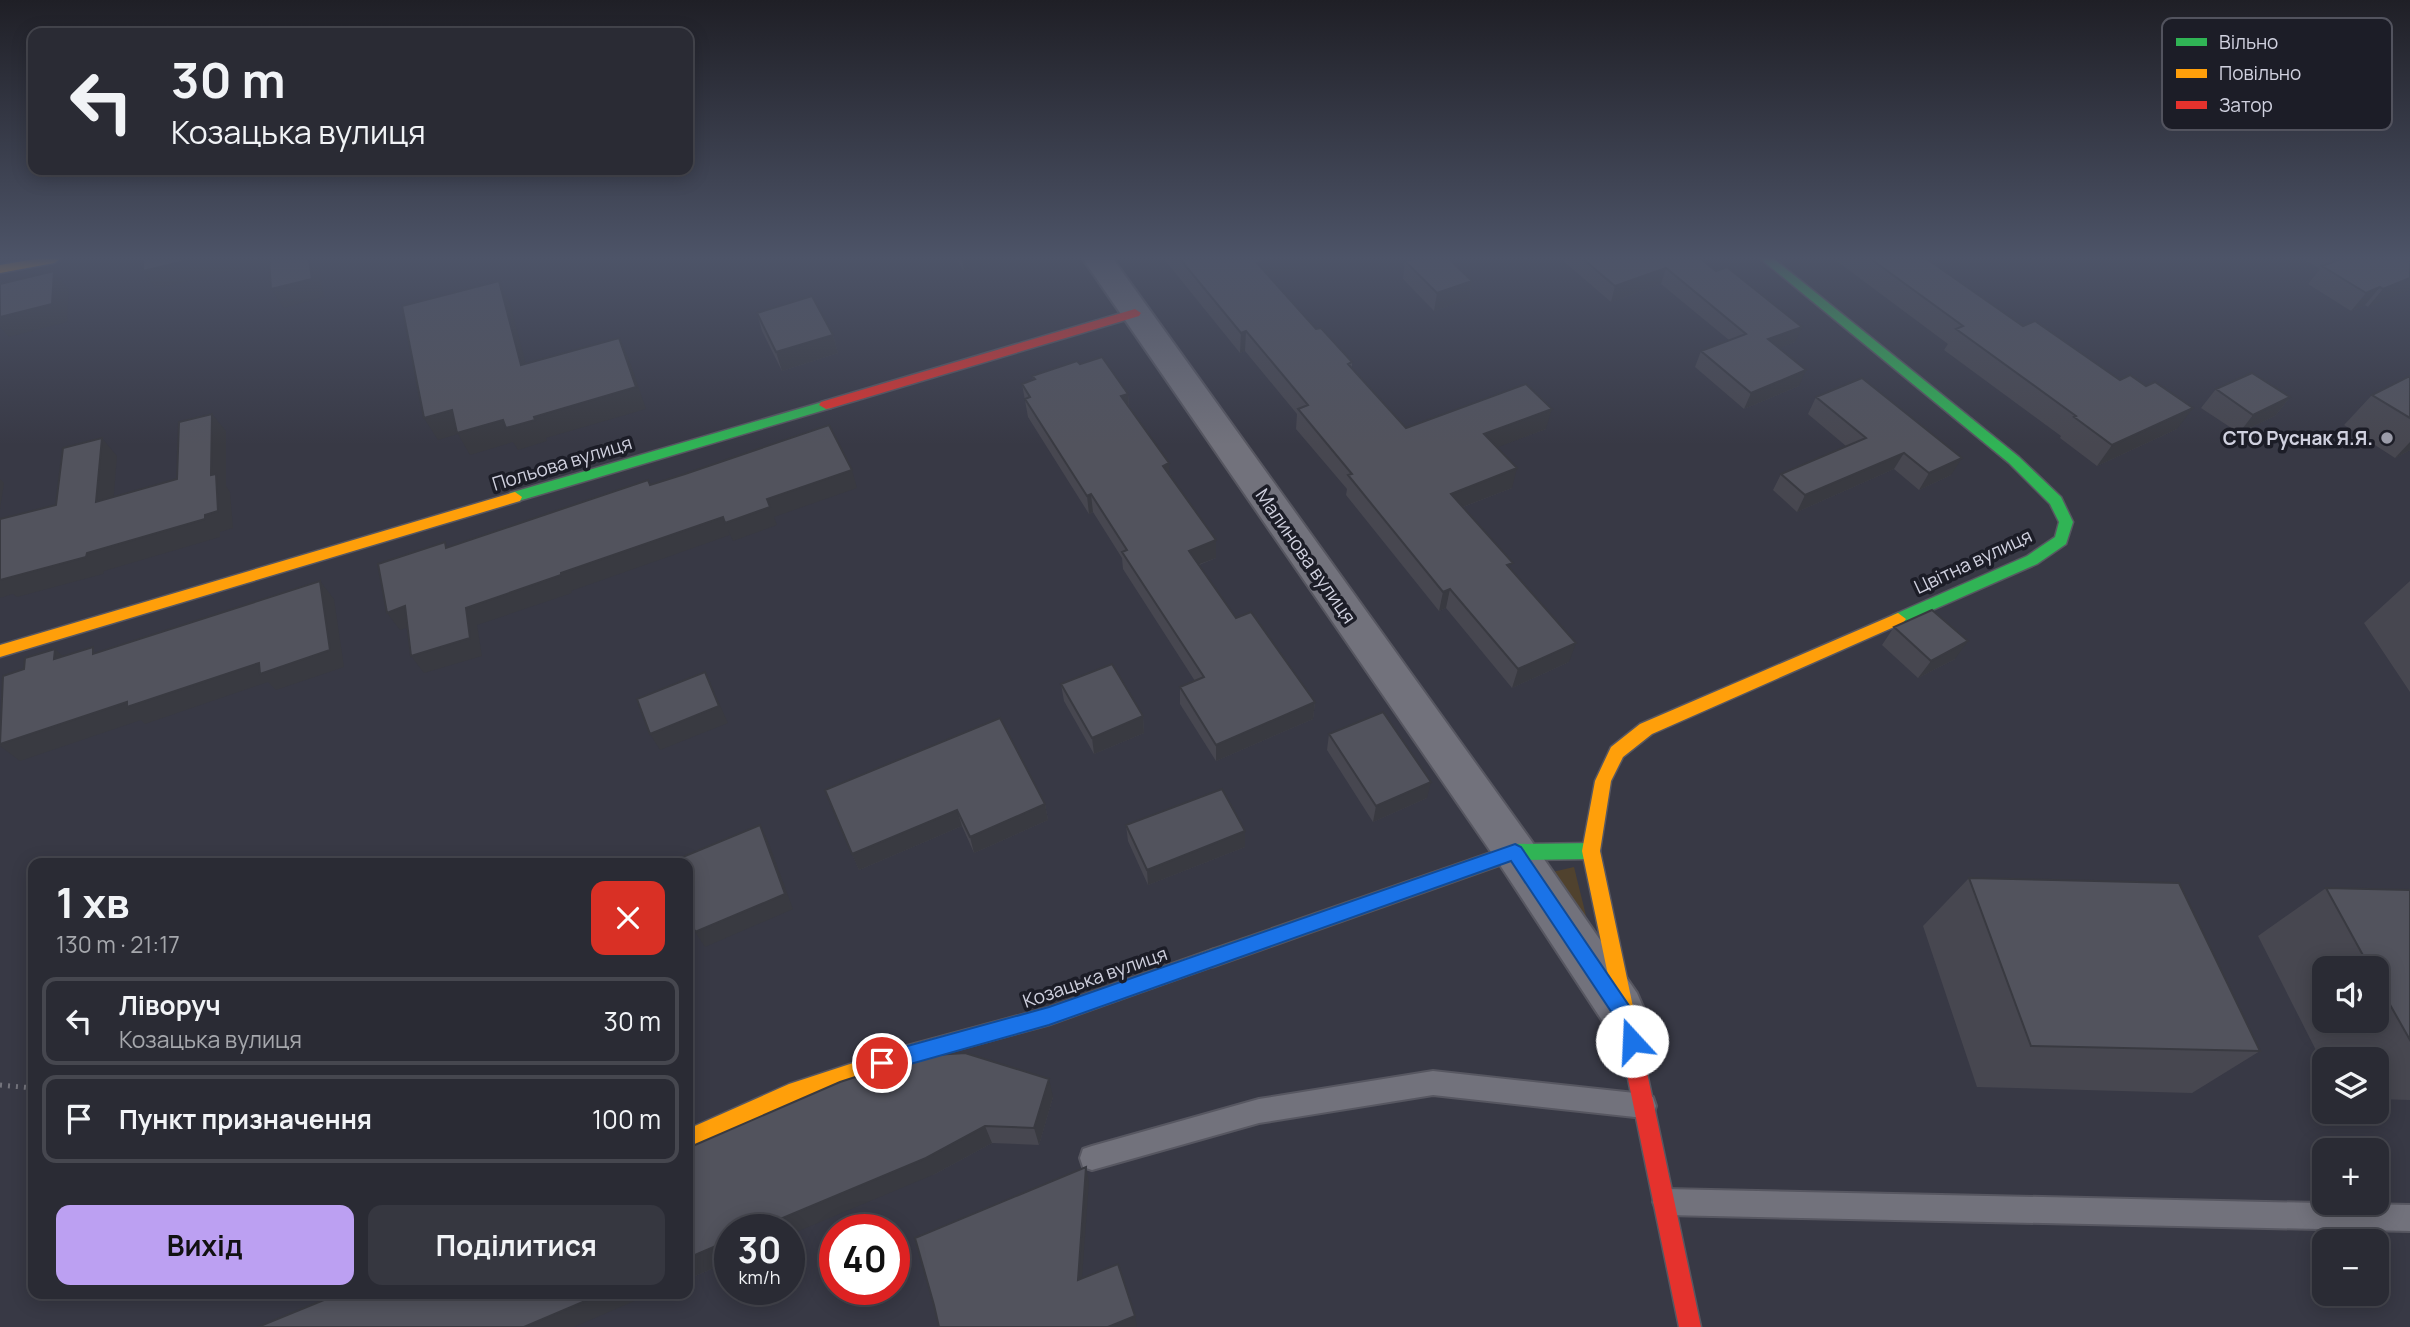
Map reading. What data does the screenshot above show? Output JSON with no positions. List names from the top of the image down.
{
  "streets": {
    "street": [
      "Польова вулиця",
      "Малинова вулиця",
      "Цвітна вулиця",
      "Козацька вулиця"
    ]
  },
  "crossings": [
    ["Малинова вулиця", "Козацька вулиця"],
    ["Цвітна вулиця", "Козацька вулиця"]
  ],
  "places": ["СТО Руснак Я.Я."],
  "legend": ["Вільно", "Повільно", "Затор"],
  "page": {
    "turn": ["30 m", "Козацька вулиця"],
    "heading": ["1 хв", "130 m · 21:17"],
    "map_buttons": ["+", "−"],
    "list": [
      {
        "name": "Ліворуч",
        "note": "Козацька вулиця",
        "value": "30 m"
      },
      {
        "name": "Пункт призначення",
        "value": "100 m"
      }
    ],
    "buttons": ["Вихід", "Поділитися"],
    "speed": "30 km/h",
    "limit": "40"
  }
}
